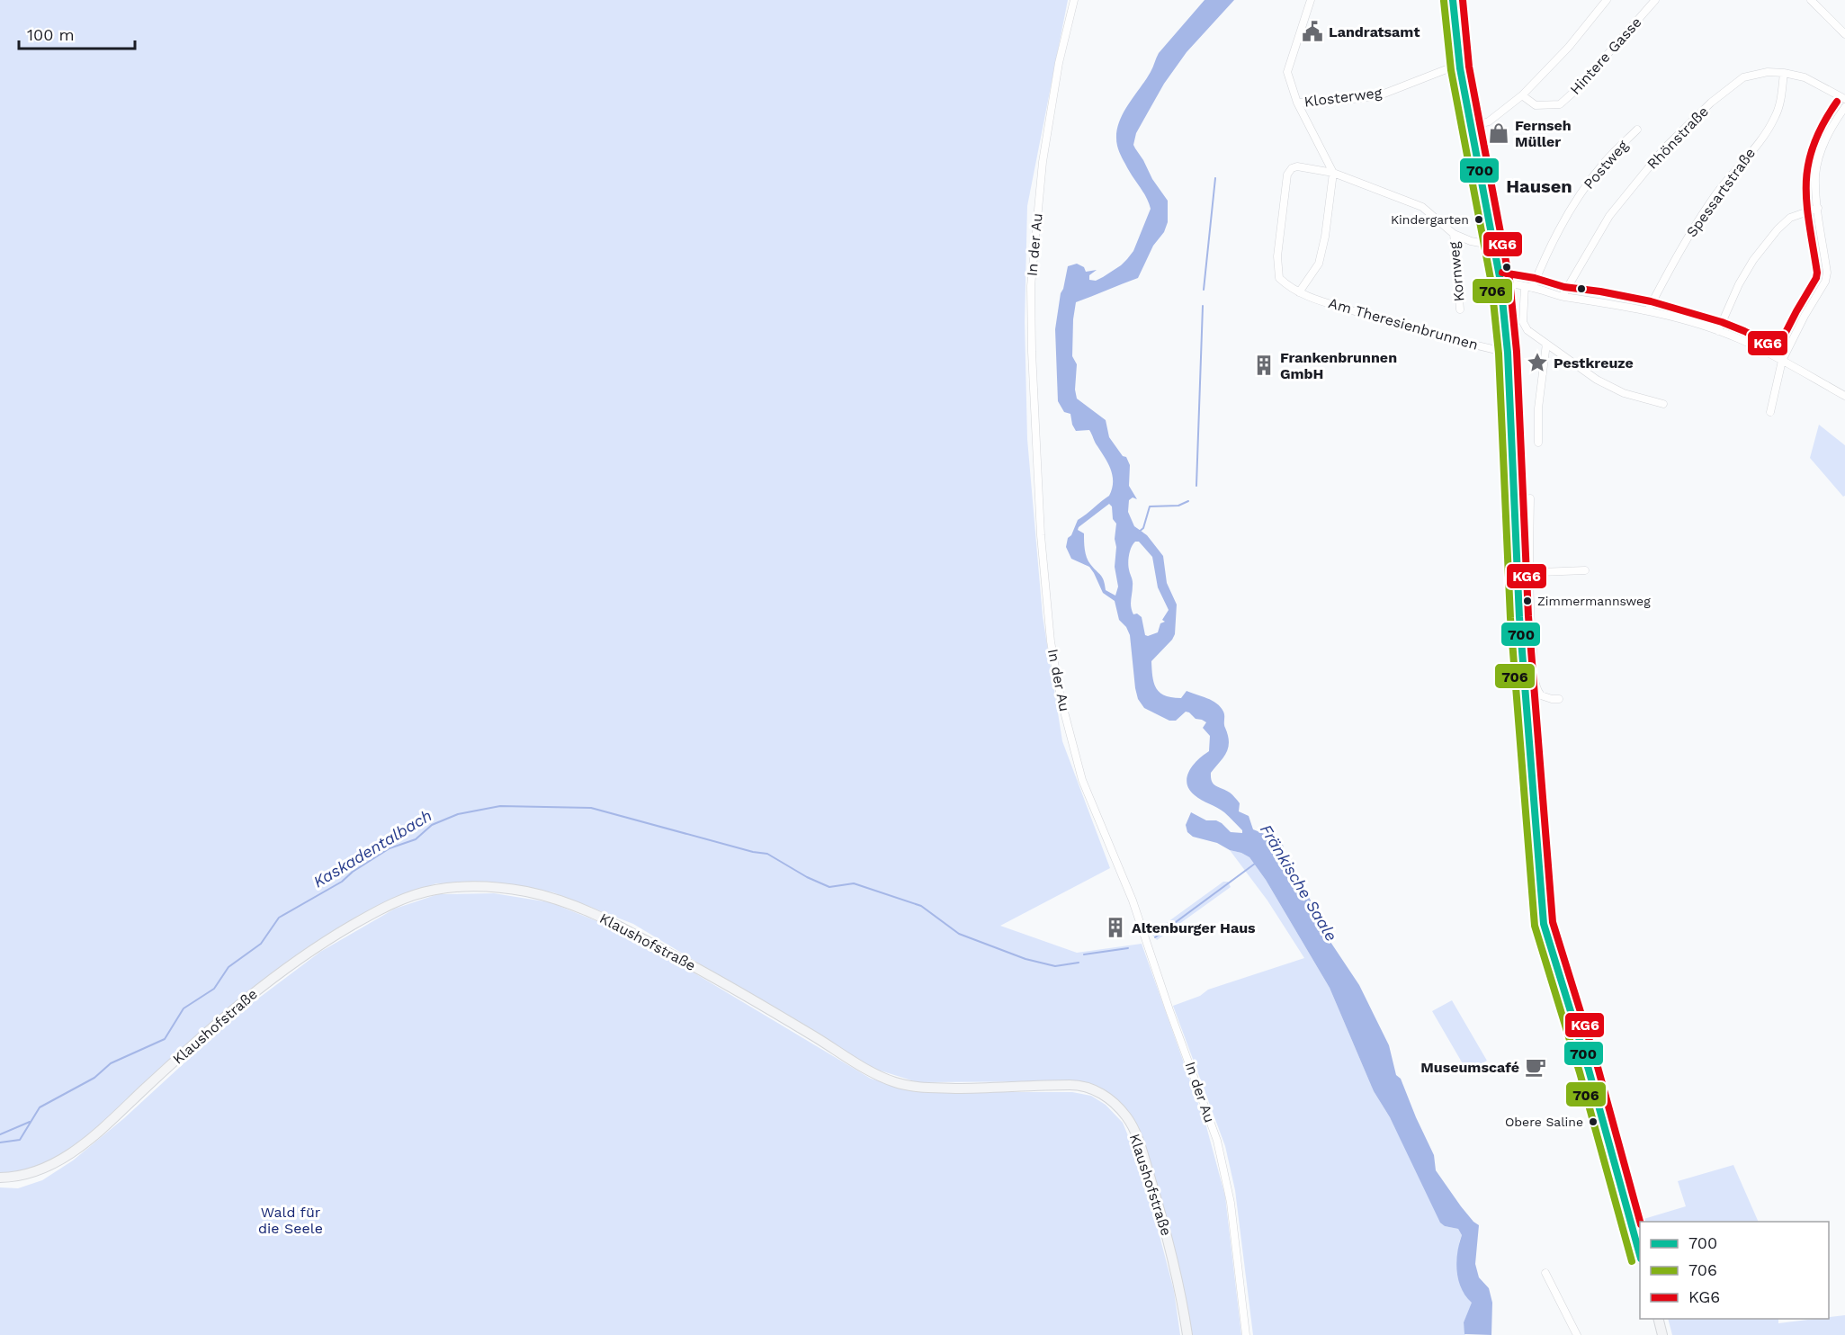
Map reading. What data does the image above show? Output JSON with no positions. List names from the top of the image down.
{
  "streets": {
    "main road": ["Klaushofstraße"],
    "street": [
      "Hintere Gasse",
      "Klosterweg",
      "Rhönstraße",
      "Postweg",
      "Spessartstraße",
      "In der Au",
      "Kornweg",
      "Am Theresienbrunnen"
    ]
  },
  "crossings": [
    ["Rhönstraße", "Spessartstraße"],
    ["Kornweg", "Am Theresienbrunnen"]
  ],
  "districts": ["Hausen"],
  "water": ["Kaskadentalbach", "Fränkische Saale"],
  "parks": ["Wald für die Seele"],
  "places": {
    "public building": ["Landratsamt"],
    "shop": ["Fernseh Müller"],
    "other": ["Kindergarten", "Zimmermannsweg", "Obere Saline"],
    "place": ["Pestkreuze"],
    "building": ["Frankenbrunnen GmbH", "Altenburger Haus"],
    "cafe": ["Museumscafé"]
  },
  "lines": ["transit line 700", "transit line KG6", "transit line 706"],
  "legend": ["700", "706", "KG6"],
  "scale_bar": "100 m"
}
